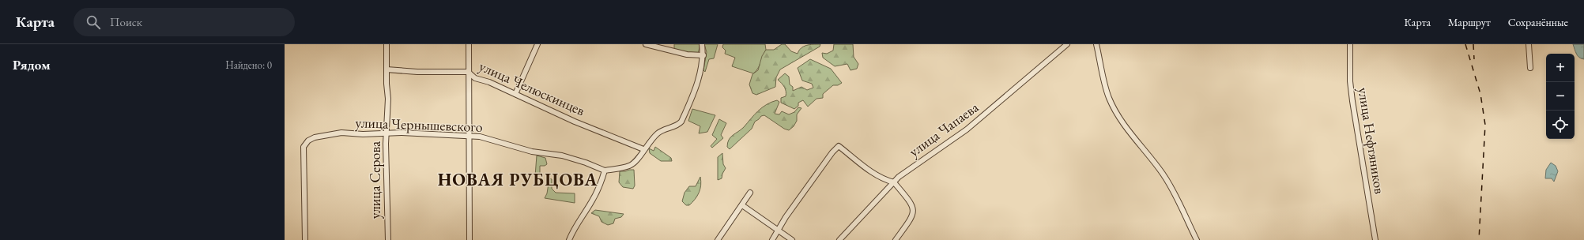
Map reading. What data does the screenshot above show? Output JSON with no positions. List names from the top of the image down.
{
  "streets": {
    "street": [
      "улица Челюскинцев",
      "улица Чернышевского",
      "улица Чапаева",
      "улица Нефтяников",
      "улица Серова"
    ]
  },
  "crossings": [
    ["улица Челюскинцев", "улица Серова"],
    ["улица Чернышевского", "улица Серова"]
  ],
  "districts": ["НОВАЯ РУБЦОВА"],
  "page": {
    "header": "Карта",
    "search": "Поиск",
    "nav": ["Карта", "Маршрут", "Сохранённые"],
    "heading": ["Рядом", "Найдено: 0"],
    "map_buttons": ["+", "−"]
  }
}
